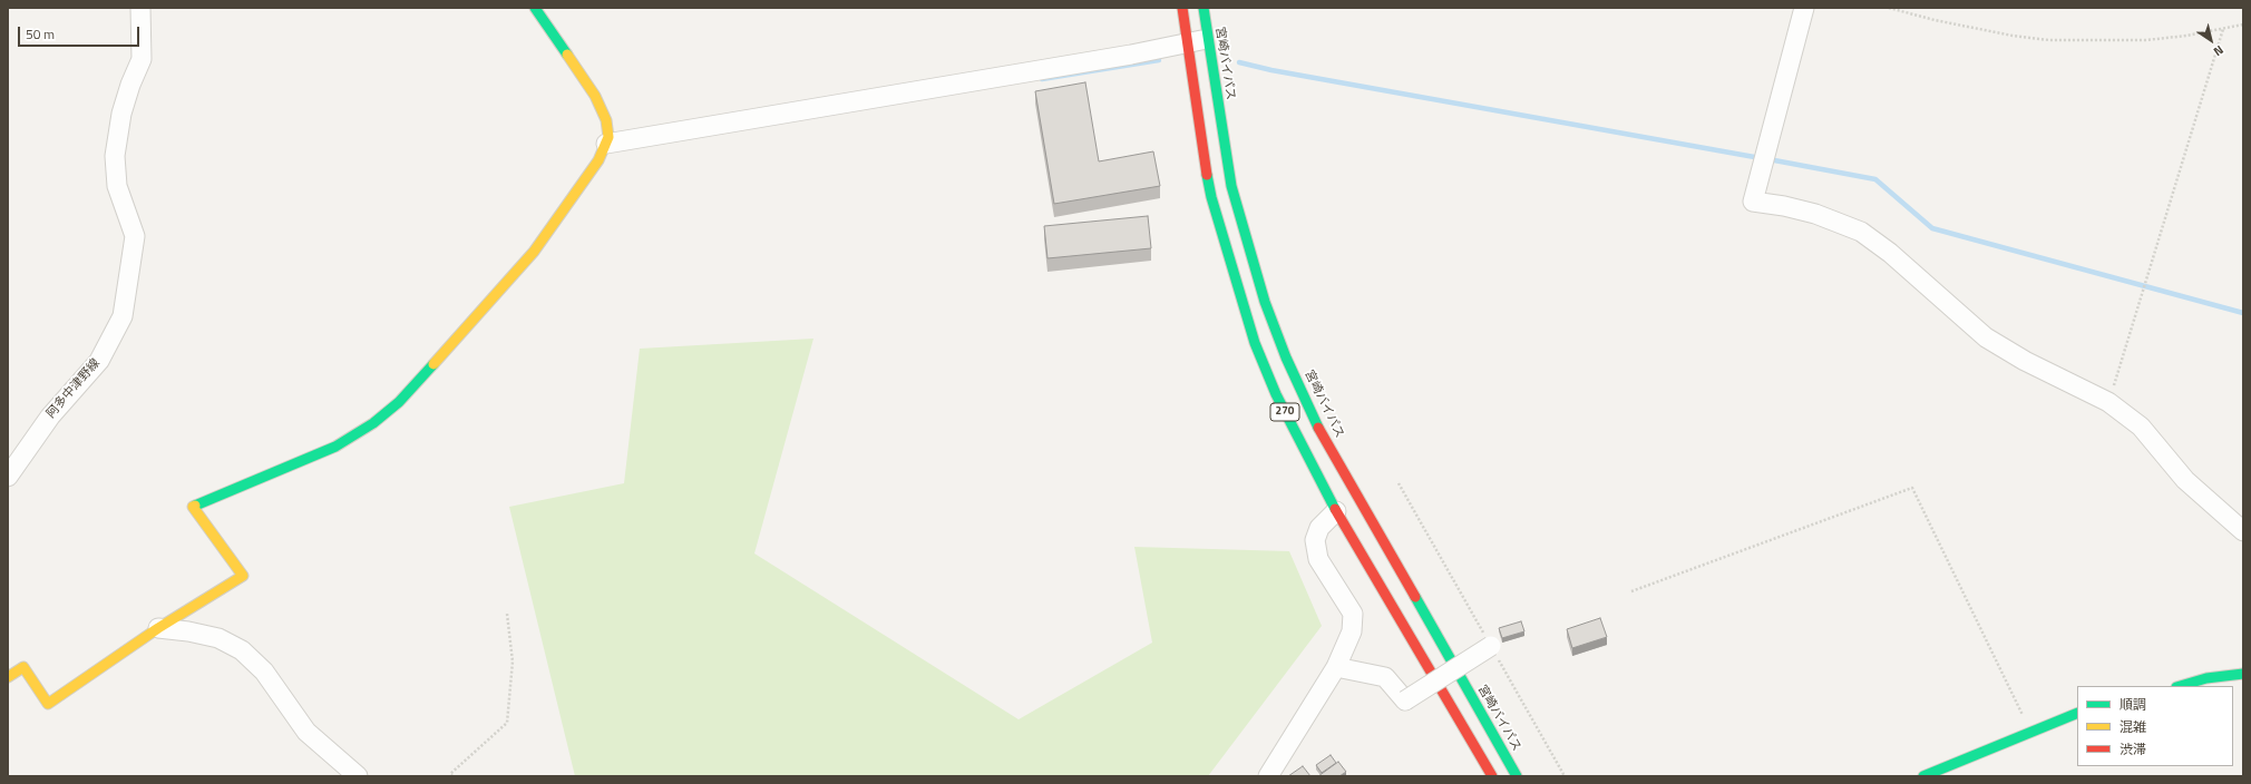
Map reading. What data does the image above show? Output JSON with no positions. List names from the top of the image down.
{
  "streets": {
    "main road": ["宮崎バイパス", "270"],
    "street": ["阿多中津野線"]
  },
  "legend": ["順調", "混雑", "渋滞"],
  "scale_bar": "50 m",
  "north": "bottom right"
}
